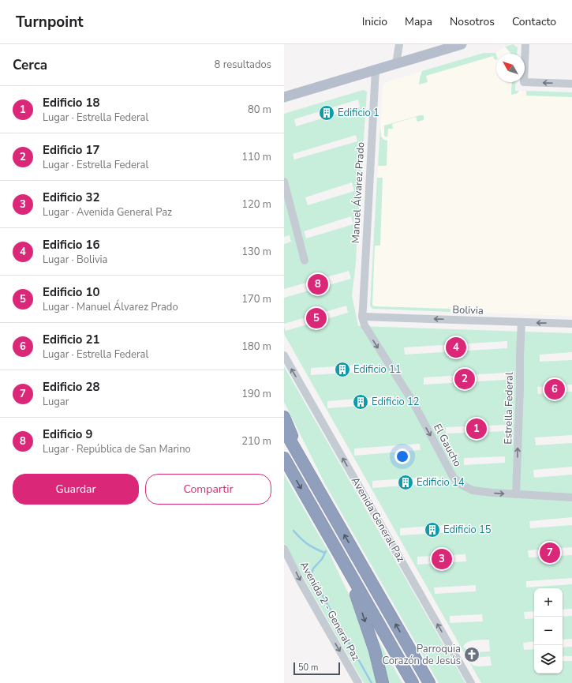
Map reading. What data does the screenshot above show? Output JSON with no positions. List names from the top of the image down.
{
  "streets": {
    "street": [
      "Manuel Álvarez Prado",
      "Bolivia",
      "Estrella Federal",
      "El Gaucho",
      "Avenida General Paz",
      "Avenida 2 - General Paz"
    ]
  },
  "crossings": [
    ["Manuel Álvarez Prado", "Bolivia"],
    ["Manuel Álvarez Prado", "El Gaucho"],
    ["Bolivia", "Estrella Federal"],
    ["Bolivia", "El Gaucho"],
    ["Estrella Federal", "El Gaucho"]
  ],
  "one_way": [
    "Bolivia",
    "Estrella Federal",
    "El Gaucho",
    "Avenida General Paz",
    "Avenida 2 - General Paz"
  ],
  "places": {
    "building": [
      "Edificio 1",
      "Edificio 11",
      "Edificio 12",
      "Edificio 14",
      "Edificio 15"
    ],
    "church": ["Parroquia Corazón de Jesús"]
  },
  "scale_bar": "50 m",
  "north": "top left",
  "page": {
    "header": "Turnpoint",
    "nav": [
      "Inicio",
      "Mapa",
      "Nosotros",
      "Contacto"
    ],
    "heading": ["Cerca", "8 resultados"],
    "list": [
      {
        "mark": "1",
        "name": "Edificio 18",
        "note": "Lugar · Estrella Federal",
        "value": "80 m"
      },
      {
        "mark": "2",
        "name": "Edificio 17",
        "note": "Lugar · Estrella Federal",
        "value": "110 m"
      },
      {
        "mark": "3",
        "name": "Edificio 32",
        "note": "Lugar · Avenida General Paz",
        "value": "120 m"
      },
      {
        "mark": "4",
        "name": "Edificio 16",
        "note": "Lugar · Bolivia",
        "value": "130 m"
      },
      {
        "mark": "5",
        "name": "Edificio 10",
        "note": "Lugar · Manuel Álvarez Prado",
        "value": "170 m"
      },
      {
        "mark": "6",
        "name": "Edificio 21",
        "note": "Lugar · Estrella Federal",
        "value": "180 m"
      },
      {
        "mark": "7",
        "name": "Edificio 28",
        "note": "Lugar",
        "value": "190 m"
      },
      {
        "mark": "8",
        "name": "Edificio 9",
        "note": "Lugar · República de San Marino",
        "value": "210 m"
      }
    ],
    "pins": [
      "8",
      "5",
      "4",
      "2",
      "6",
      "1",
      "7",
      "3"
    ],
    "buttons": ["Guardar", "Compartir"],
    "map_buttons": ["+", "−"],
    "scale": "50 m"
  }
}
